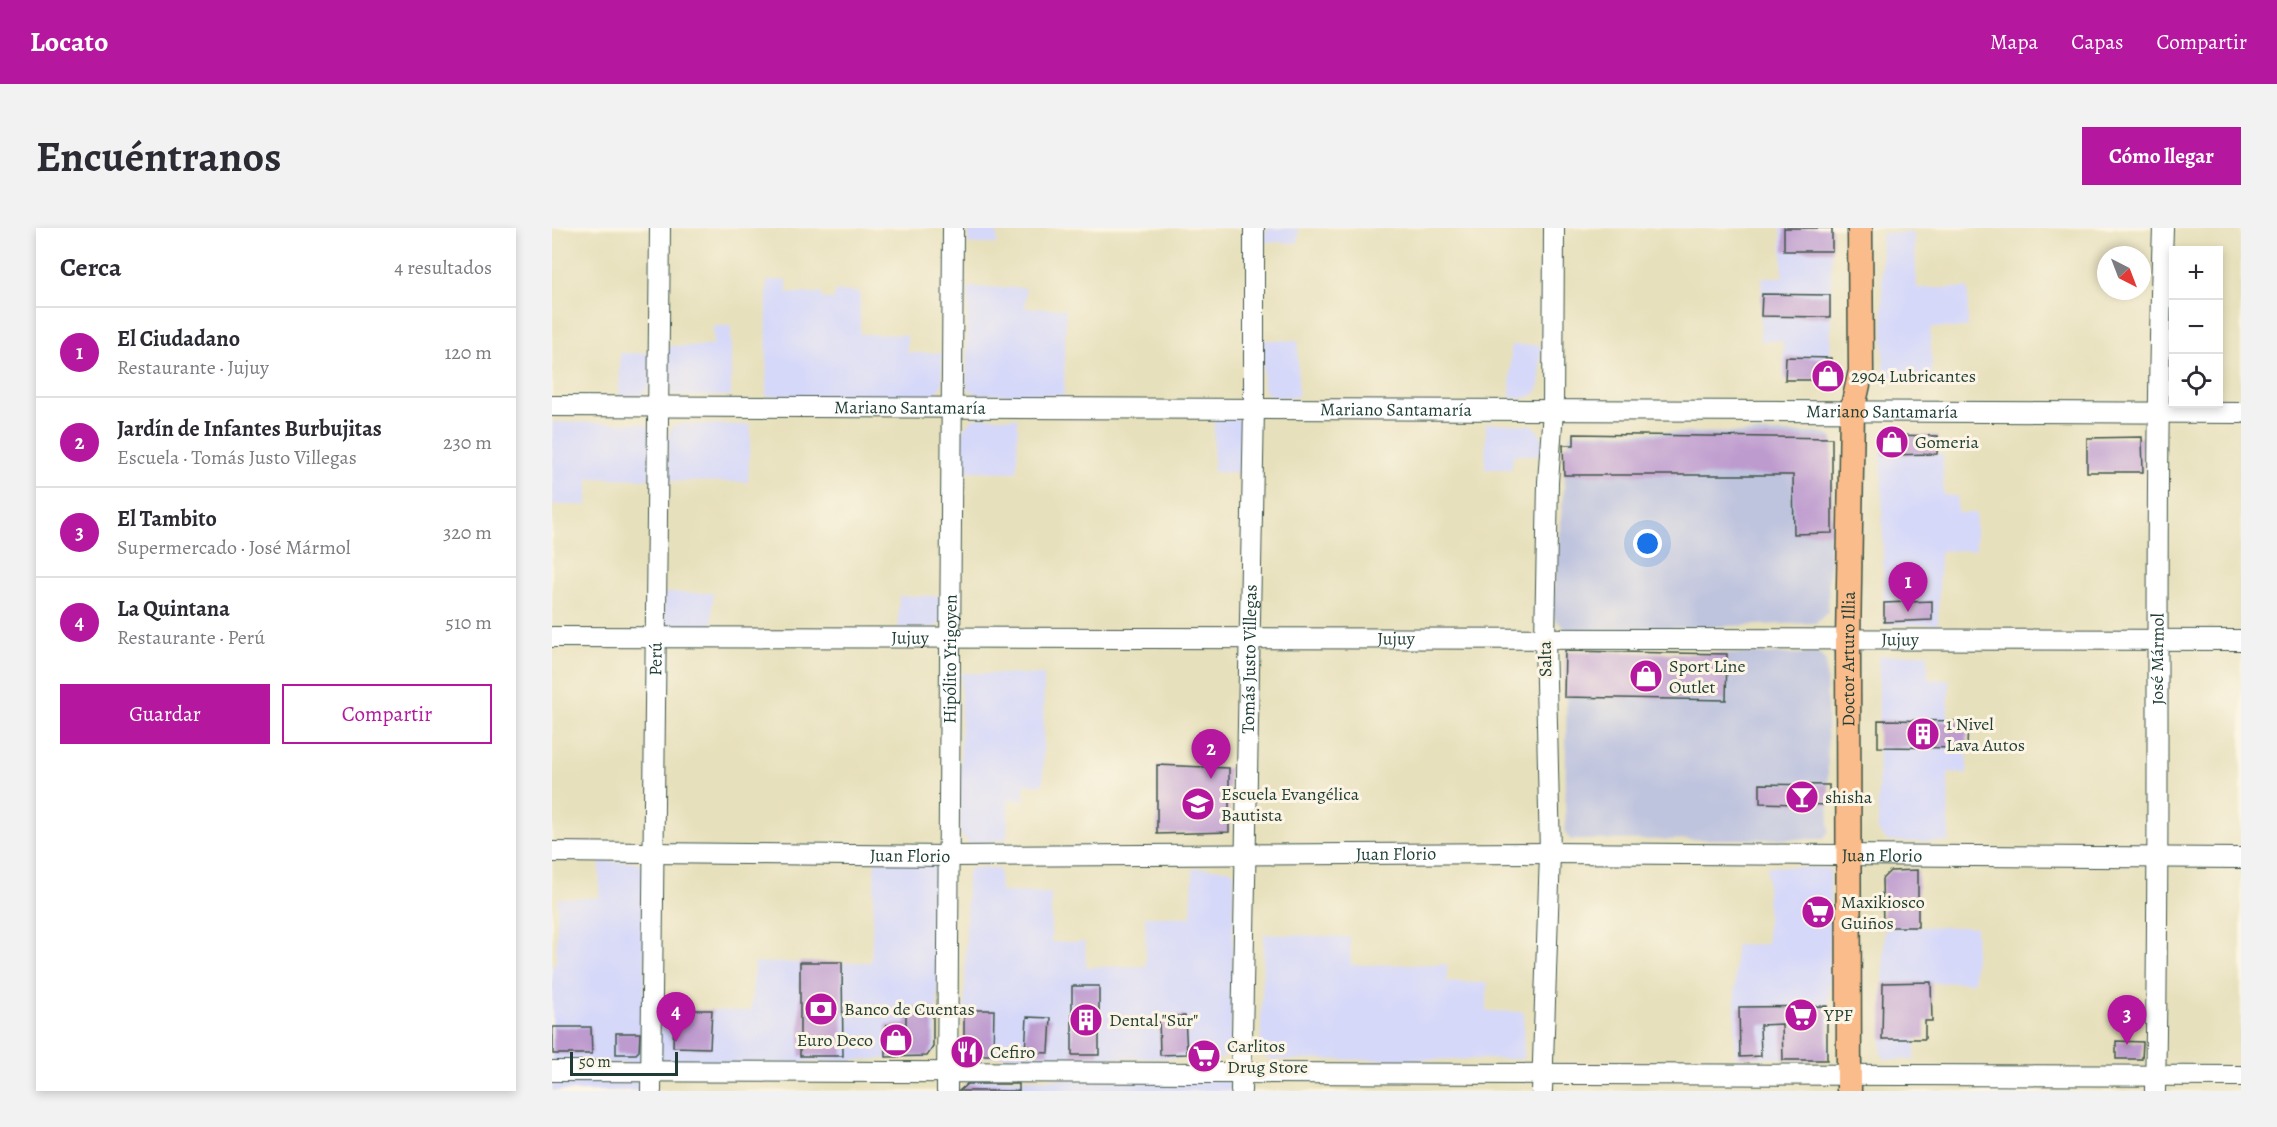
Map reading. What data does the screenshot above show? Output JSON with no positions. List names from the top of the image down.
{
  "streets": {
    "main road": ["Doctor Arturo Illia"],
    "street": [
      "Mariano Santamaría",
      "Jujuy",
      "Salta",
      "José Mármol",
      "Perú",
      "Hipólito Yrigoyen",
      "Tomás Justo Villegas",
      "Juan Florio"
    ]
  },
  "crossings": [
    ["Mariano Santamaría", "Salta"],
    ["Mariano Santamaría", "Doctor Arturo Illia"],
    ["Mariano Santamaría", "José Mármol"],
    ["Mariano Santamaría", "Perú"],
    ["Mariano Santamaría", "Hipólito Yrigoyen"],
    ["Mariano Santamaría", "Tomás Justo Villegas"],
    ["Jujuy", "Salta"],
    ["Jujuy", "Doctor Arturo Illia"],
    ["Jujuy", "José Mármol"],
    ["Jujuy", "Perú"],
    ["Jujuy", "Hipólito Yrigoyen"],
    ["Jujuy", "Tomás Justo Villegas"],
    ["Salta", "Juan Florio"],
    ["Doctor Arturo Illia", "Juan Florio"],
    ["José Mármol", "Juan Florio"],
    ["Perú", "Juan Florio"],
    ["Hipólito Yrigoyen", "Juan Florio"],
    ["Tomás Justo Villegas", "Juan Florio"]
  ],
  "places": {
    "shop": [
      "2904 Lubricantes",
      "Gomeria",
      "Sport Line Outlet",
      "Euro Deco"
    ],
    "building": ["1 Nivel Lava Autos", "Dental \"Sur\""],
    "bar": ["shisha"],
    "school or university": ["Escuela Evangélica Bautista"],
    "supermarket": ["Maxikiosco Guiños", "YPF", "Carlitos Drug Store"],
    "bank": ["Banco de Cuentas"],
    "restaurant": ["Cefiro"]
  },
  "scale_bar": "50 m",
  "north": "bottom right",
  "page": {
    "header": "Locato",
    "nav": ["Mapa", "Capas", "Compartir"],
    "buttons": [
      "Cómo llegar",
      ["Guardar", "Compartir"]
    ],
    "title": "Encuéntranos",
    "heading": ["Cerca", "4 resultados"],
    "map_buttons": ["+", "−"],
    "list": [
      {
        "mark": "1",
        "name": "El Ciudadano",
        "note": "Restaurante · Jujuy",
        "value": "120 m"
      },
      {
        "mark": "2",
        "name": "Jardín de Infantes Burbujitas",
        "note": "Escuela · Tomás Justo Villegas",
        "value": "230 m"
      },
      {
        "mark": "3",
        "name": "El Tambito",
        "note": "Supermercado · José Mármol",
        "value": "320 m"
      },
      {
        "mark": "4",
        "name": "La Quintana",
        "note": "Restaurante · Perú",
        "value": "510 m"
      }
    ],
    "pins": [
      "1",
      "2",
      "4",
      "3"
    ],
    "scale": "50 m"
  }
}
